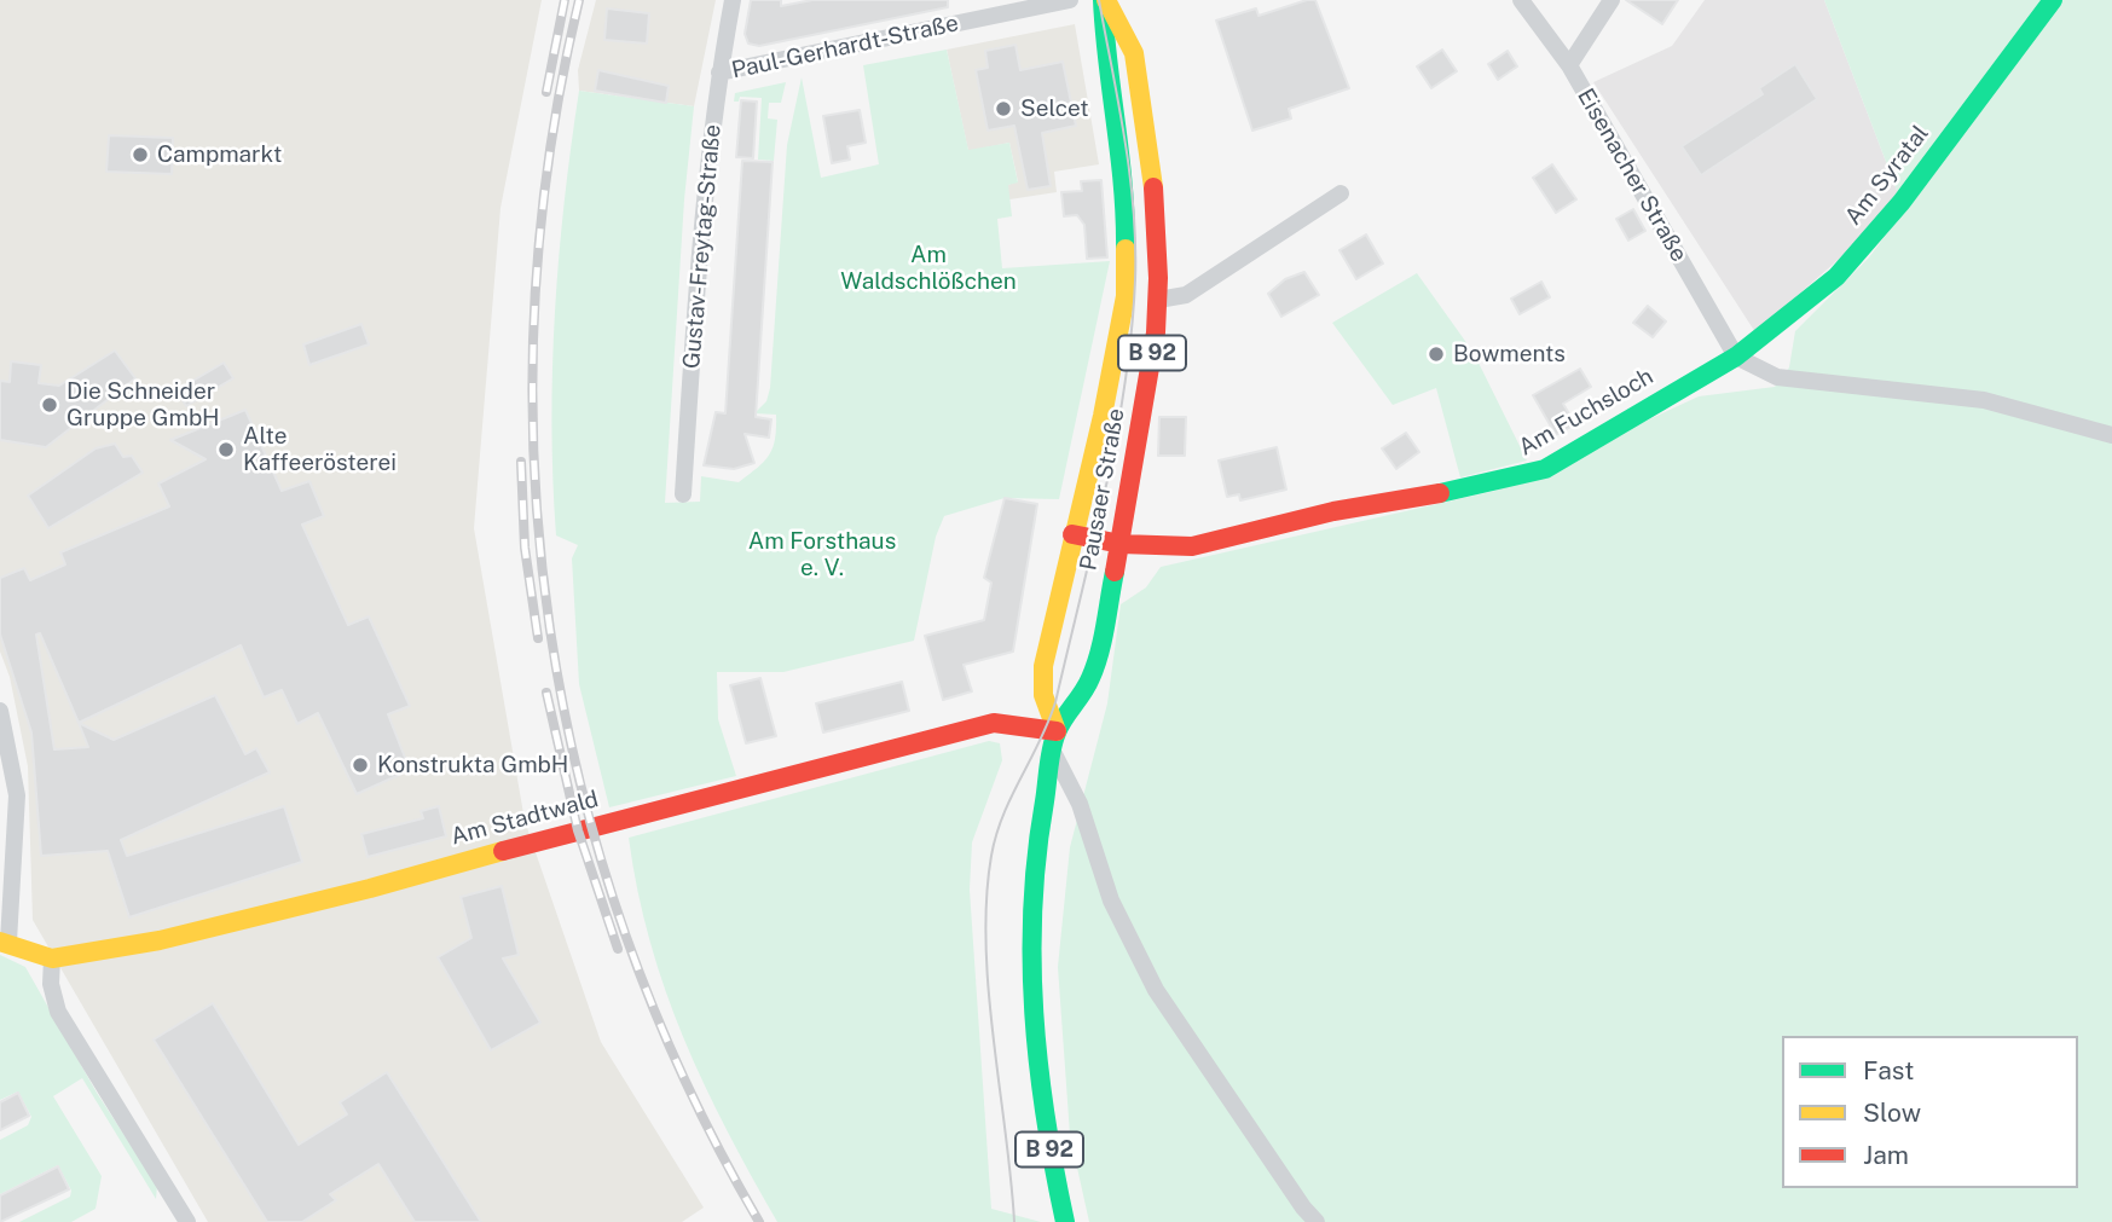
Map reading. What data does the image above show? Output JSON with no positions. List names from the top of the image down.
{
  "streets": {
    "street": [
      "Paul-Gerhardt-Straße",
      "Eisenacher Straße",
      "Am Syratal",
      "Gustav-Freytag-Straße",
      "B 92",
      "Am Fuchsloch",
      "Pausaer Straße",
      "Am Stadtwald"
    ]
  },
  "crossings": [
    ["Paul-Gerhardt-Straße", "Gustav-Freytag-Straße"],
    ["Eisenacher Straße", "Am Syratal"],
    ["Eisenacher Straße", "Am Fuchsloch"],
    ["Am Syratal", "Am Fuchsloch"],
    ["Am Fuchsloch", "Pausaer Straße"],
    ["Pausaer Straße", "Am Stadtwald"]
  ],
  "parks": ["Am Waldschlößchen", "Am Forsthaus e. V."],
  "places": [
    "Selcet",
    "Campmarkt",
    "Bowments",
    "Die Schneider Gruppe GmbH",
    "Alte Kaffeerösterei",
    "Konstrukta GmbH"
  ],
  "legend": ["Fast", "Slow", "Jam"]
}
